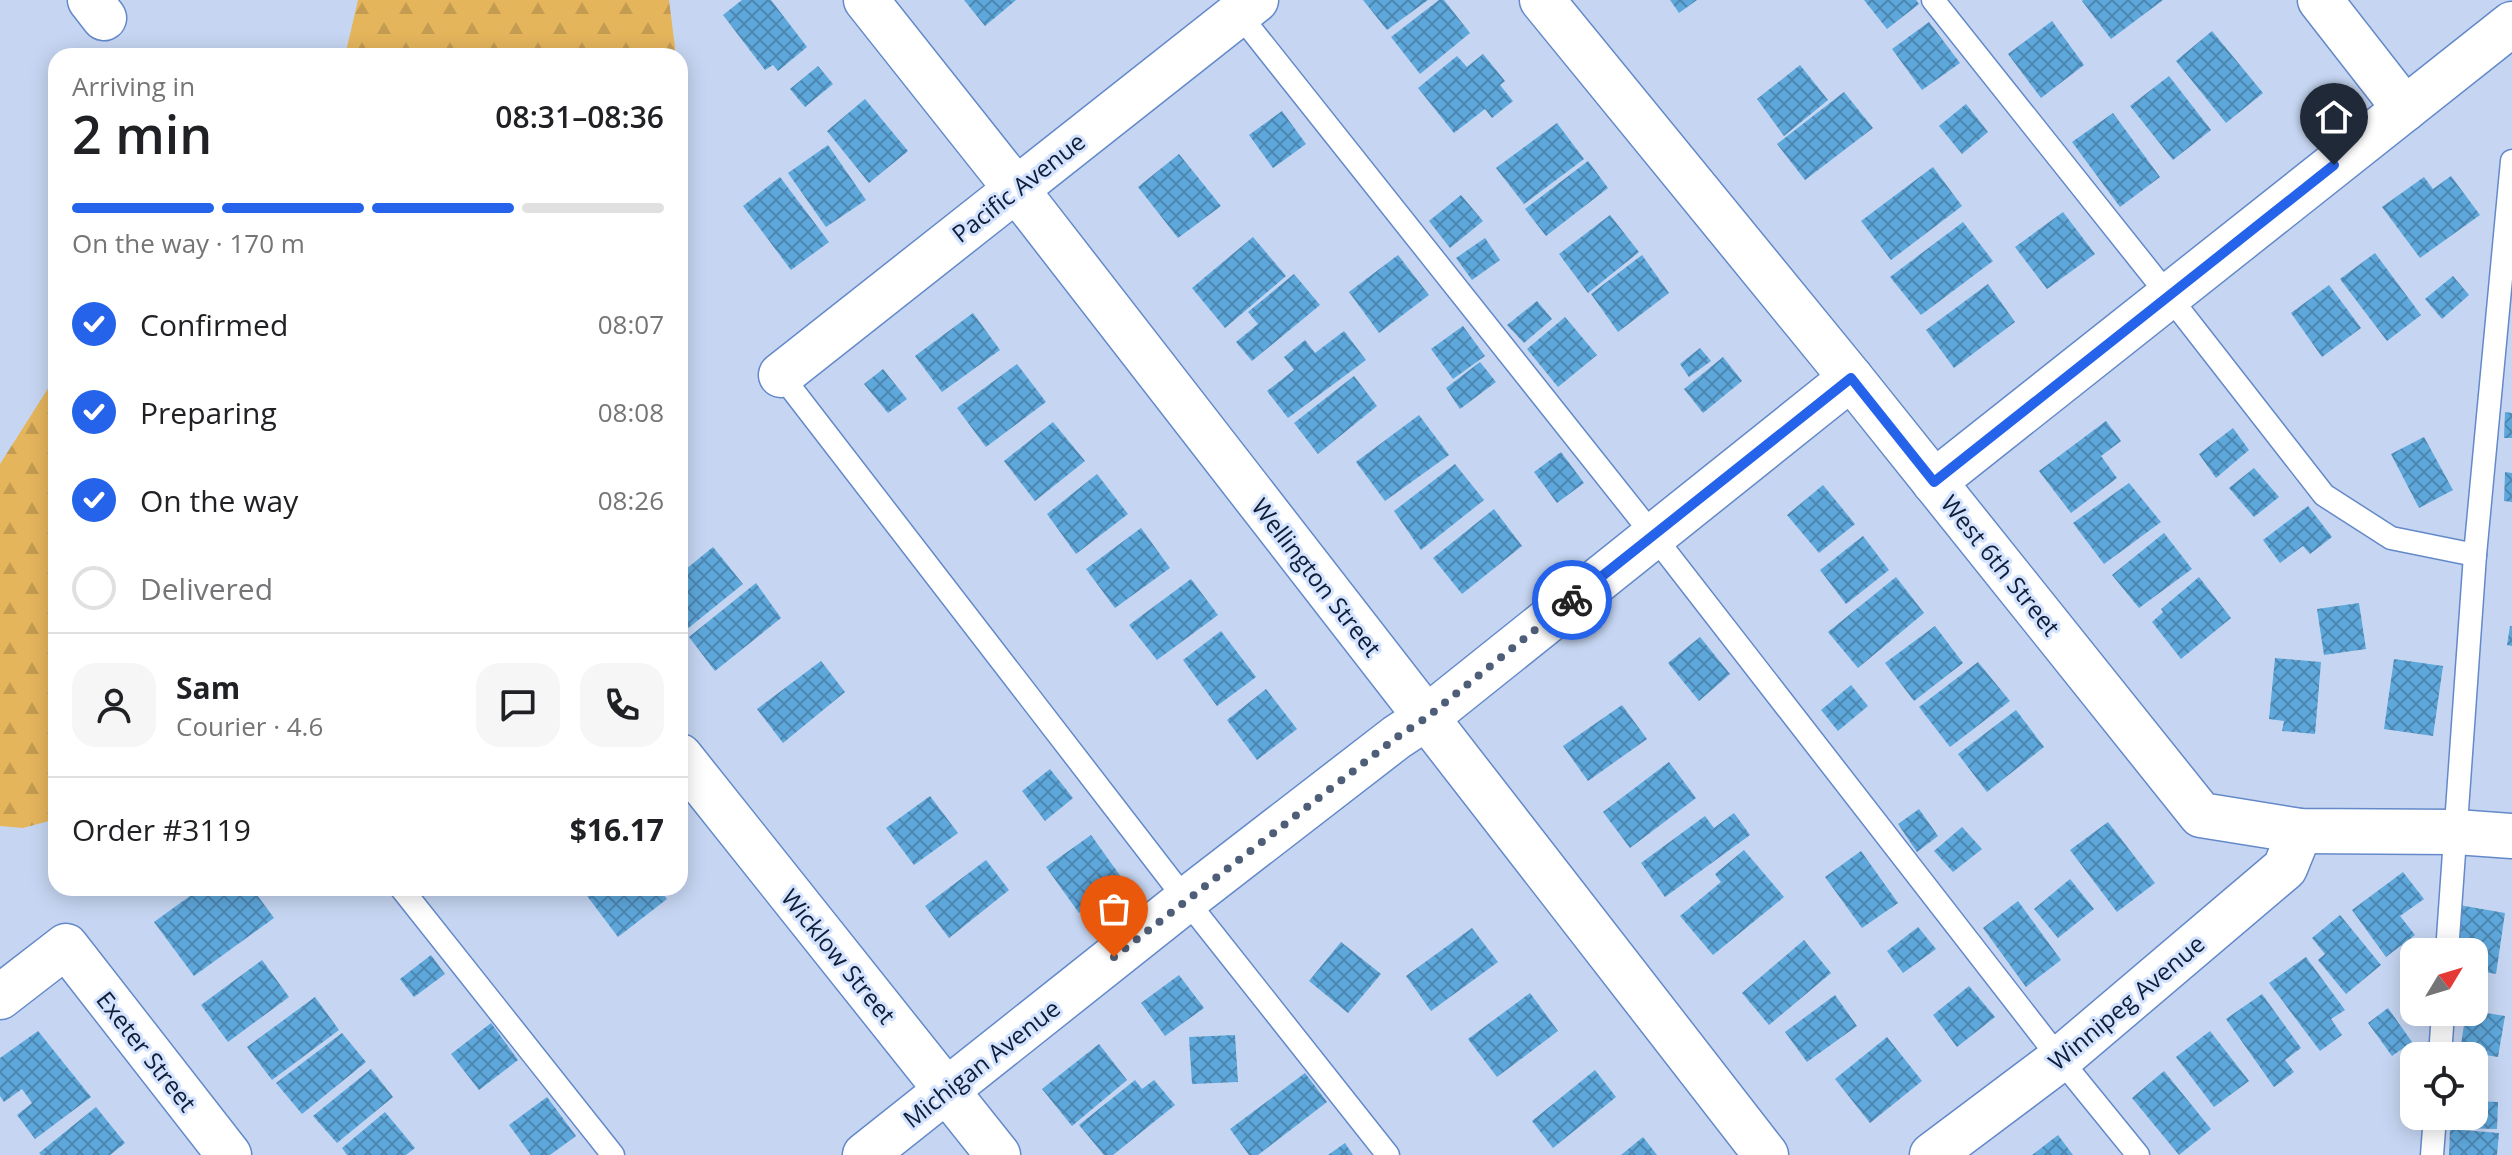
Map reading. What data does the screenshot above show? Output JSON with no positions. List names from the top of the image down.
{
  "streets": {
    "street": [
      "Pacific Avenue",
      "West 6th Street",
      "Wellington Street",
      "Wicklow Street",
      "Winnipeg Avenue",
      "Exeter Street",
      "Michigan Avenue"
    ]
  },
  "crossings": [
    ["Pacific Avenue", "Wellington Street"],
    ["West 6th Street", "Winnipeg Avenue"],
    ["West 6th Street", "Michigan Avenue"],
    ["Wellington Street", "Michigan Avenue"],
    ["Wicklow Street", "Michigan Avenue"]
  ],
  "north": "top right",
  "page": {
    "heading": ["2 min", "Arriving in", "08:31–08:36"],
    "panel": [
      "Sam",
      "Courier · 4.6",
      "Order #3119",
      "$16.17"
    ],
    "bar": "On the way · 170 m",
    "list": [
      ["Confirmed", "08:07"],
      ["Preparing", "08:08"],
      ["On the way", "08:26"],
      "Delivered"
    ]
  }
}
